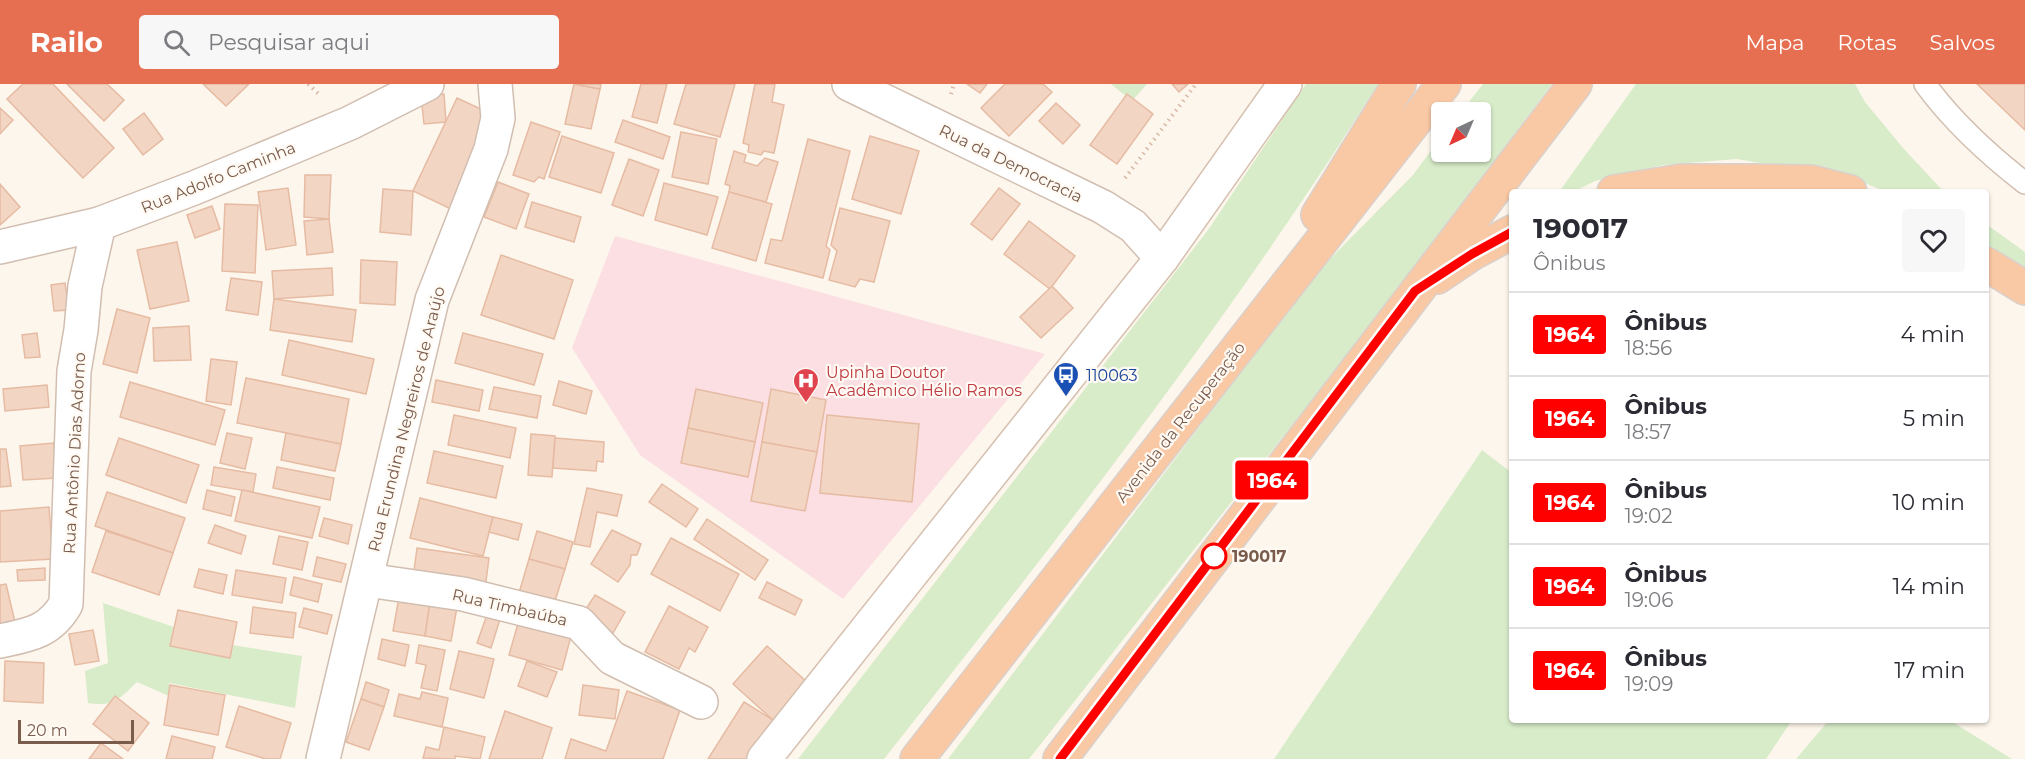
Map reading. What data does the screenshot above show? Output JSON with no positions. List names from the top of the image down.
{
  "streets": {
    "highway": ["Avenida da Recuperação"],
    "street": [
      "Rua da Democracia",
      "Rua Adolfo Caminha",
      "Rua Erundina Negreiros de Araújo",
      "Rua Antônio Dias Adorno",
      "Rua Timbaúba"
    ]
  },
  "crossings": [
    ["Rua Adolfo Caminha", "Rua Antônio Dias Adorno"],
    ["Rua Erundina Negreiros de Araújo", "Rua Timbaúba"]
  ],
  "places": {
    "bus stop": ["110063"],
    "hospital": ["Upinha Doutor Acadêmico Hélio Ramos"],
    "other": ["190017"]
  },
  "lines": ["bus line 1964"],
  "scale_bar": "20 m",
  "north": "bottom left",
  "page": {
    "header": "Railo",
    "search": "Pesquisar aqui",
    "nav": ["Mapa", "Rotas", "Salvos"],
    "on_map": "1964",
    "heading": ["190017", "Ônibus"],
    "list": [
      {
        "mark": "1964",
        "name": "Ônibus",
        "note": "18:56",
        "value": "4 min"
      },
      {
        "mark": "1964",
        "name": "Ônibus",
        "note": "18:57",
        "value": "5 min"
      },
      {
        "mark": "1964",
        "name": "Ônibus",
        "note": "19:02",
        "value": "10 min"
      },
      {
        "mark": "1964",
        "name": "Ônibus",
        "note": "19:06",
        "value": "14 min"
      },
      {
        "mark": "1964",
        "name": "Ônibus",
        "note": "19:09",
        "value": "17 min"
      }
    ],
    "scale": "20 m"
  }
}
